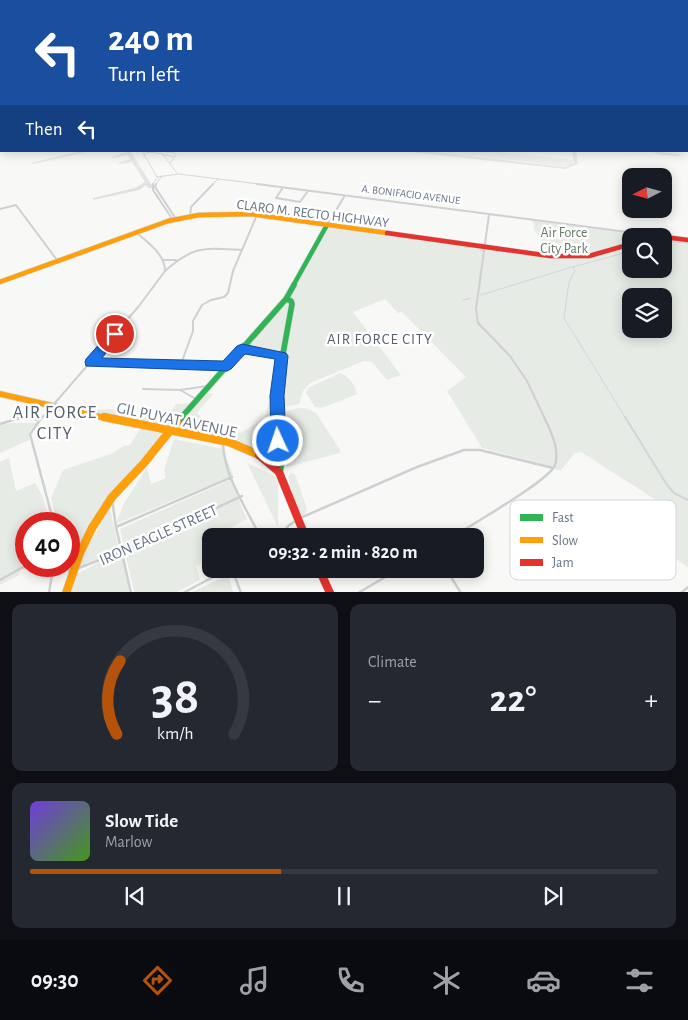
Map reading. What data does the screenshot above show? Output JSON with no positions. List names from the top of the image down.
{
  "streets": {
    "main road": ["CLARO M. RECTO HIGHWAY", "GIL PUYAT AVENUE"],
    "street": ["A. BONIFACIO AVENUE", "IRON EAGLE STREET"]
  },
  "districts": ["AIR FORCE CITY", "AIR FORCE CITY"],
  "parks": ["Air Force City Park"],
  "legend": ["Fast", "Slow", "Jam"],
  "north": "left",
  "page": {
    "turn": ["240 m", "Turn left"],
    "then": "Then",
    "limit": "40",
    "trip": "09:32 · 2 min · 820 m",
    "tile": "Climate",
    "heat": ["−", "22°", "+"],
    "song": ["Slow Tide", "Marlow"],
    "tabs": "09:30",
    "gauge": ["38", "km/h"]
  }
}
